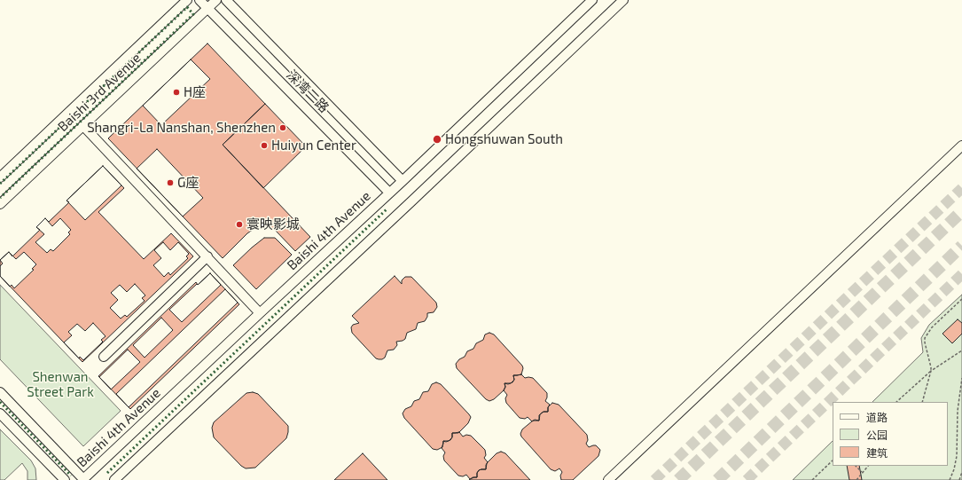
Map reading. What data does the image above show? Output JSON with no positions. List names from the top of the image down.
{
  "streets": {
    "street": ["深湾二路", "Baishi 3rd Avenue", "Baishi 4th Avenue"]
  },
  "crossings": [
    ["深湾二路", "Baishi 3rd Avenue"],
    ["深湾二路", "Baishi 4th Avenue"]
  ],
  "parks": ["Shenwan Street Park"],
  "places": [
    "H座",
    "Shangri-La Nanshan, Shenzhen",
    "Hongshuwan South",
    "Huiyun Center",
    "G座",
    "寰映影城"
  ],
  "legend": ["道路", "公园", "建筑"]
}
